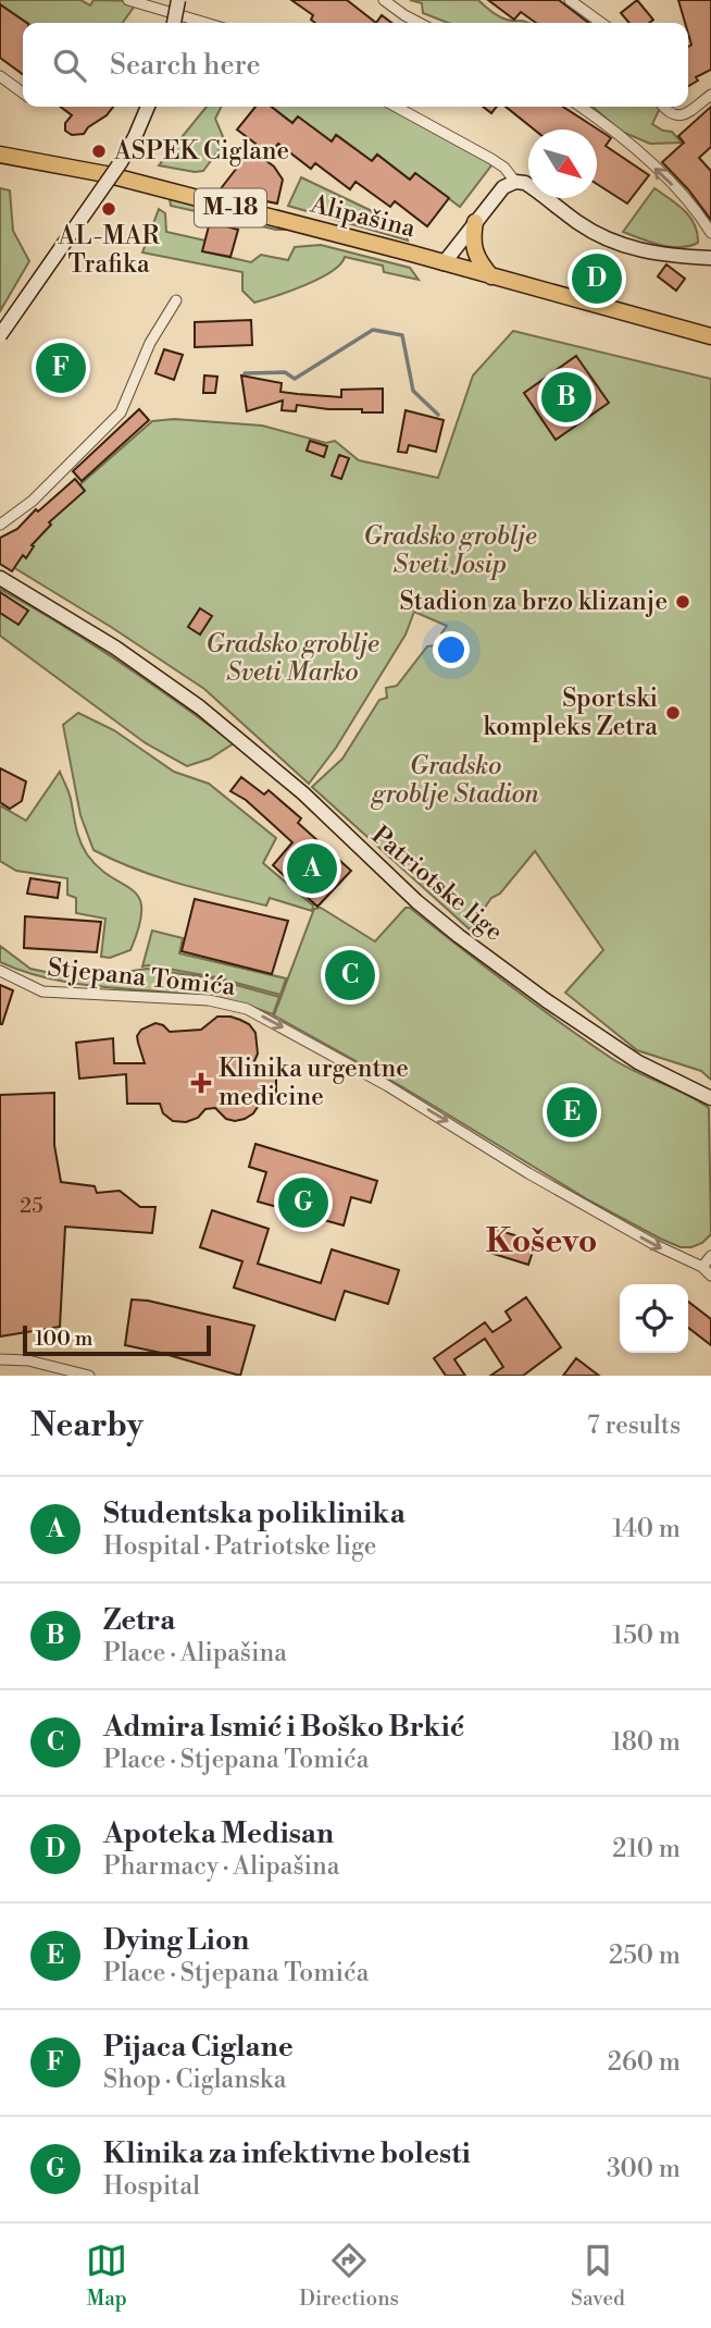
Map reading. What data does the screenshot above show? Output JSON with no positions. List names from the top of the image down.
{
  "streets": {
    "main road": ["M-18", "Alipašina"],
    "street": ["Patriotske lige", "Stjepana Tomića"]
  },
  "one_way": ["Stjepana Tomića"],
  "districts": ["Koševo"],
  "parks": ["Gradsko groblje Sveti Josip", "Gradsko groblje Sveti Marko", "Gradsko groblje Stadion"],
  "places": {
    "other": [
      "ASPEK Ciglane",
      "AL-MAR Trafika",
      "Stadion za brzo klizanje",
      "Sportski kompleks Zetra"
    ],
    "health": ["Klinika urgentne medicine"]
  },
  "house_numbers": ["25"],
  "scale_bar": "100 m",
  "north": "bottom right",
  "page": {
    "search": "Search here",
    "pins": [
      "D",
      "F",
      "B",
      "A",
      "C",
      "E",
      "G"
    ],
    "scale": "100 m",
    "heading": ["Nearby", "7 results"],
    "list": [
      {
        "mark": "A",
        "name": "Studentska poliklinika",
        "note": "Hospital · Patriotske lige",
        "value": "140 m"
      },
      {
        "mark": "B",
        "name": "Zetra",
        "note": "Place · Alipašina",
        "value": "150 m"
      },
      {
        "mark": "C",
        "name": "Admira Ismić i Boško Brkić",
        "note": "Place · Stjepana Tomića",
        "value": "180 m"
      },
      {
        "mark": "D",
        "name": "Apoteka Medisan",
        "note": "Pharmacy · Alipašina",
        "value": "210 m"
      },
      {
        "mark": "E",
        "name": "Dying Lion",
        "note": "Place · Stjepana Tomića",
        "value": "250 m"
      },
      {
        "mark": "F",
        "name": "Pijaca Ciglane",
        "note": "Shop · Ciglanska",
        "value": "260 m"
      },
      {
        "mark": "G",
        "name": "Klinika za infektivne bolesti",
        "note": "Hospital",
        "value": "300 m"
      }
    ],
    "nav": ["Map", "Directions", "Saved"]
  }
}
